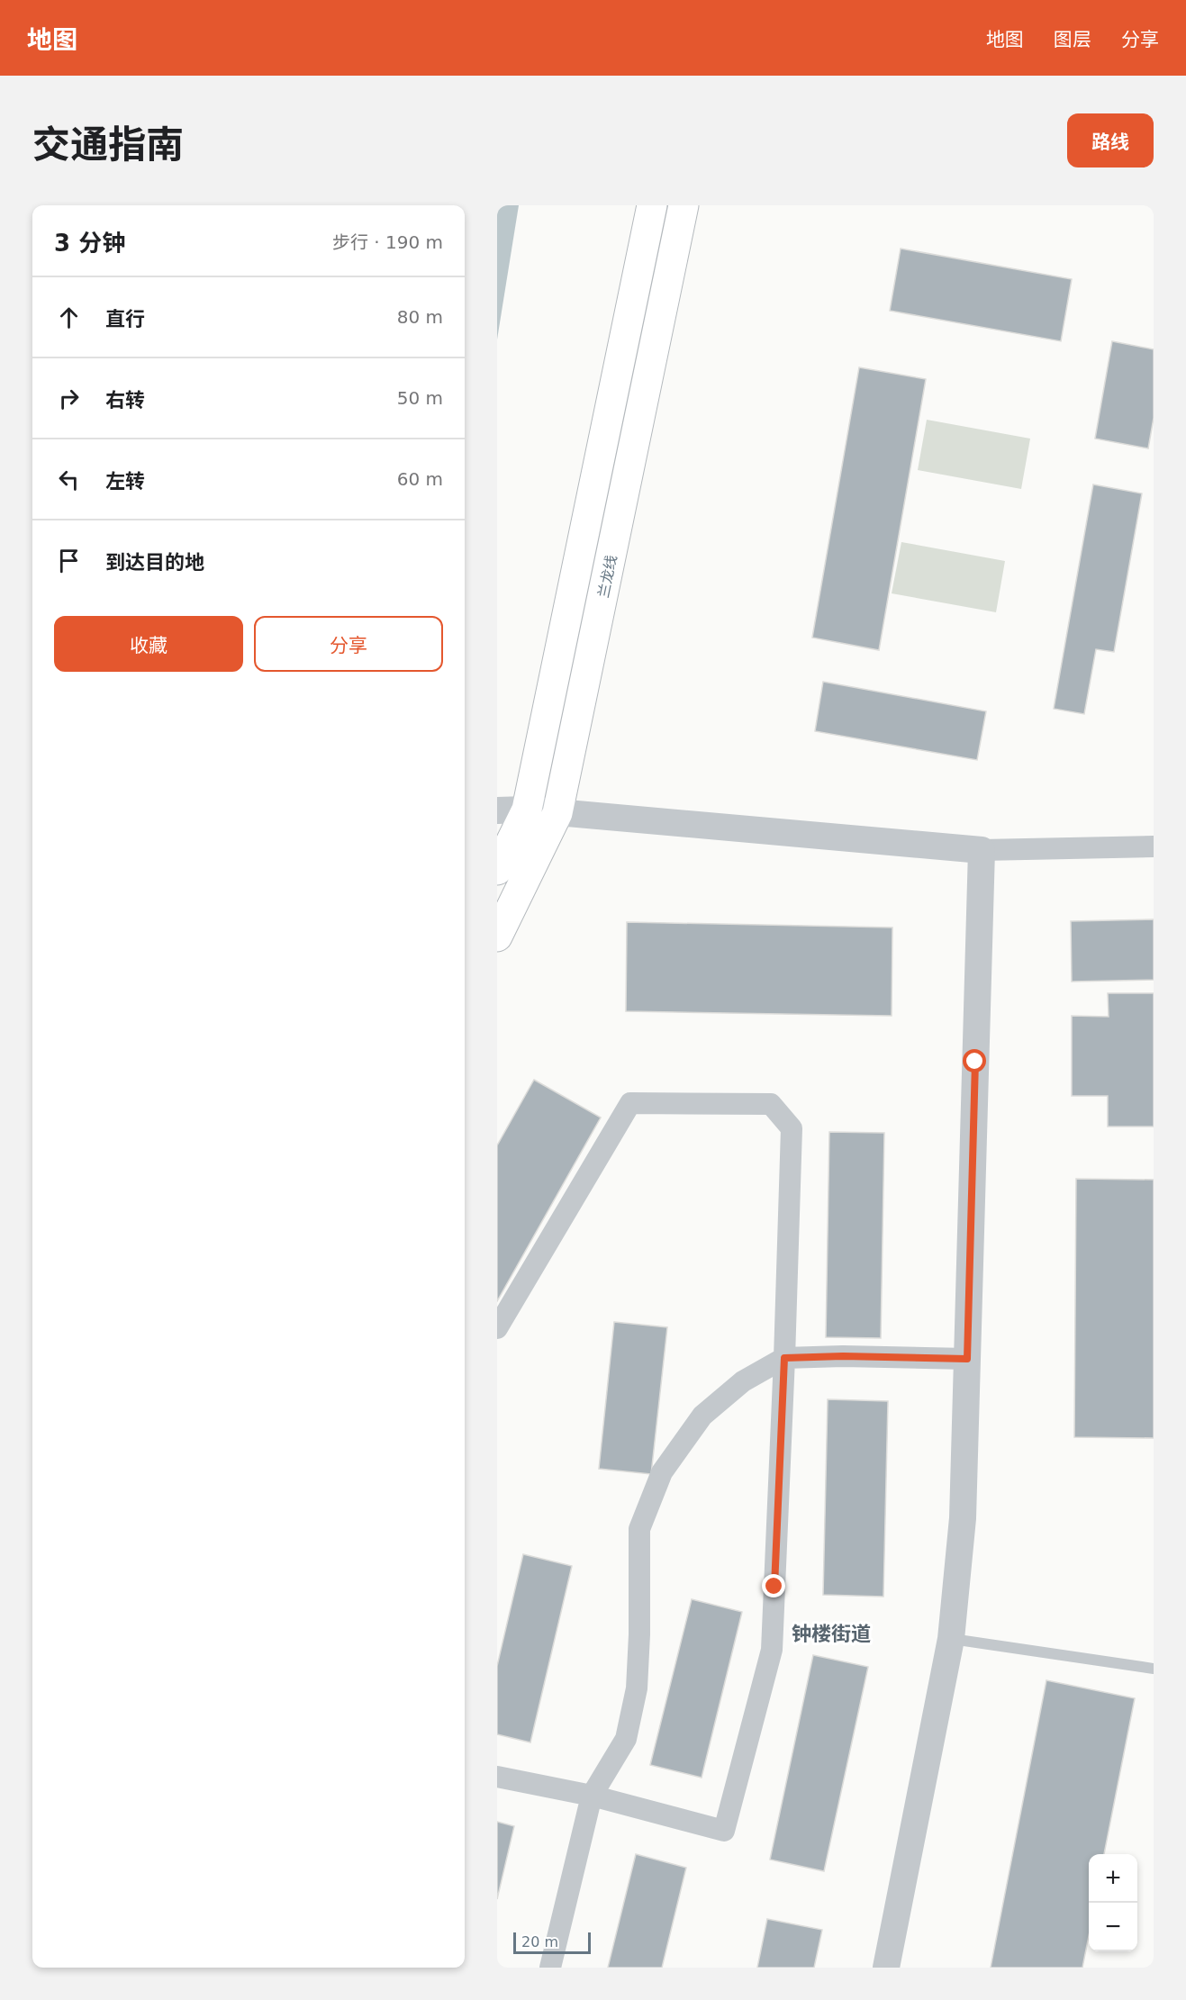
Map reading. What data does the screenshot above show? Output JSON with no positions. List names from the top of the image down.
{
  "streets": {
    "highway": ["兰龙线"]
  },
  "districts": ["钟楼街道"],
  "scale_bar": "20 m",
  "page": {
    "header": "地图",
    "nav": ["地图", "图层", "分享"],
    "title": "交通指南",
    "buttons": [
      "路线",
      ["收藏", "分享"]
    ],
    "heading": ["3 分钟", "步行 · 190 m"],
    "list": [
      ["直行", "80 m"],
      ["右转", "50 m"],
      ["左转", "60 m"],
      "到达目的地"
    ],
    "map_buttons": ["+", "−"],
    "scale": "20 m"
  }
}
